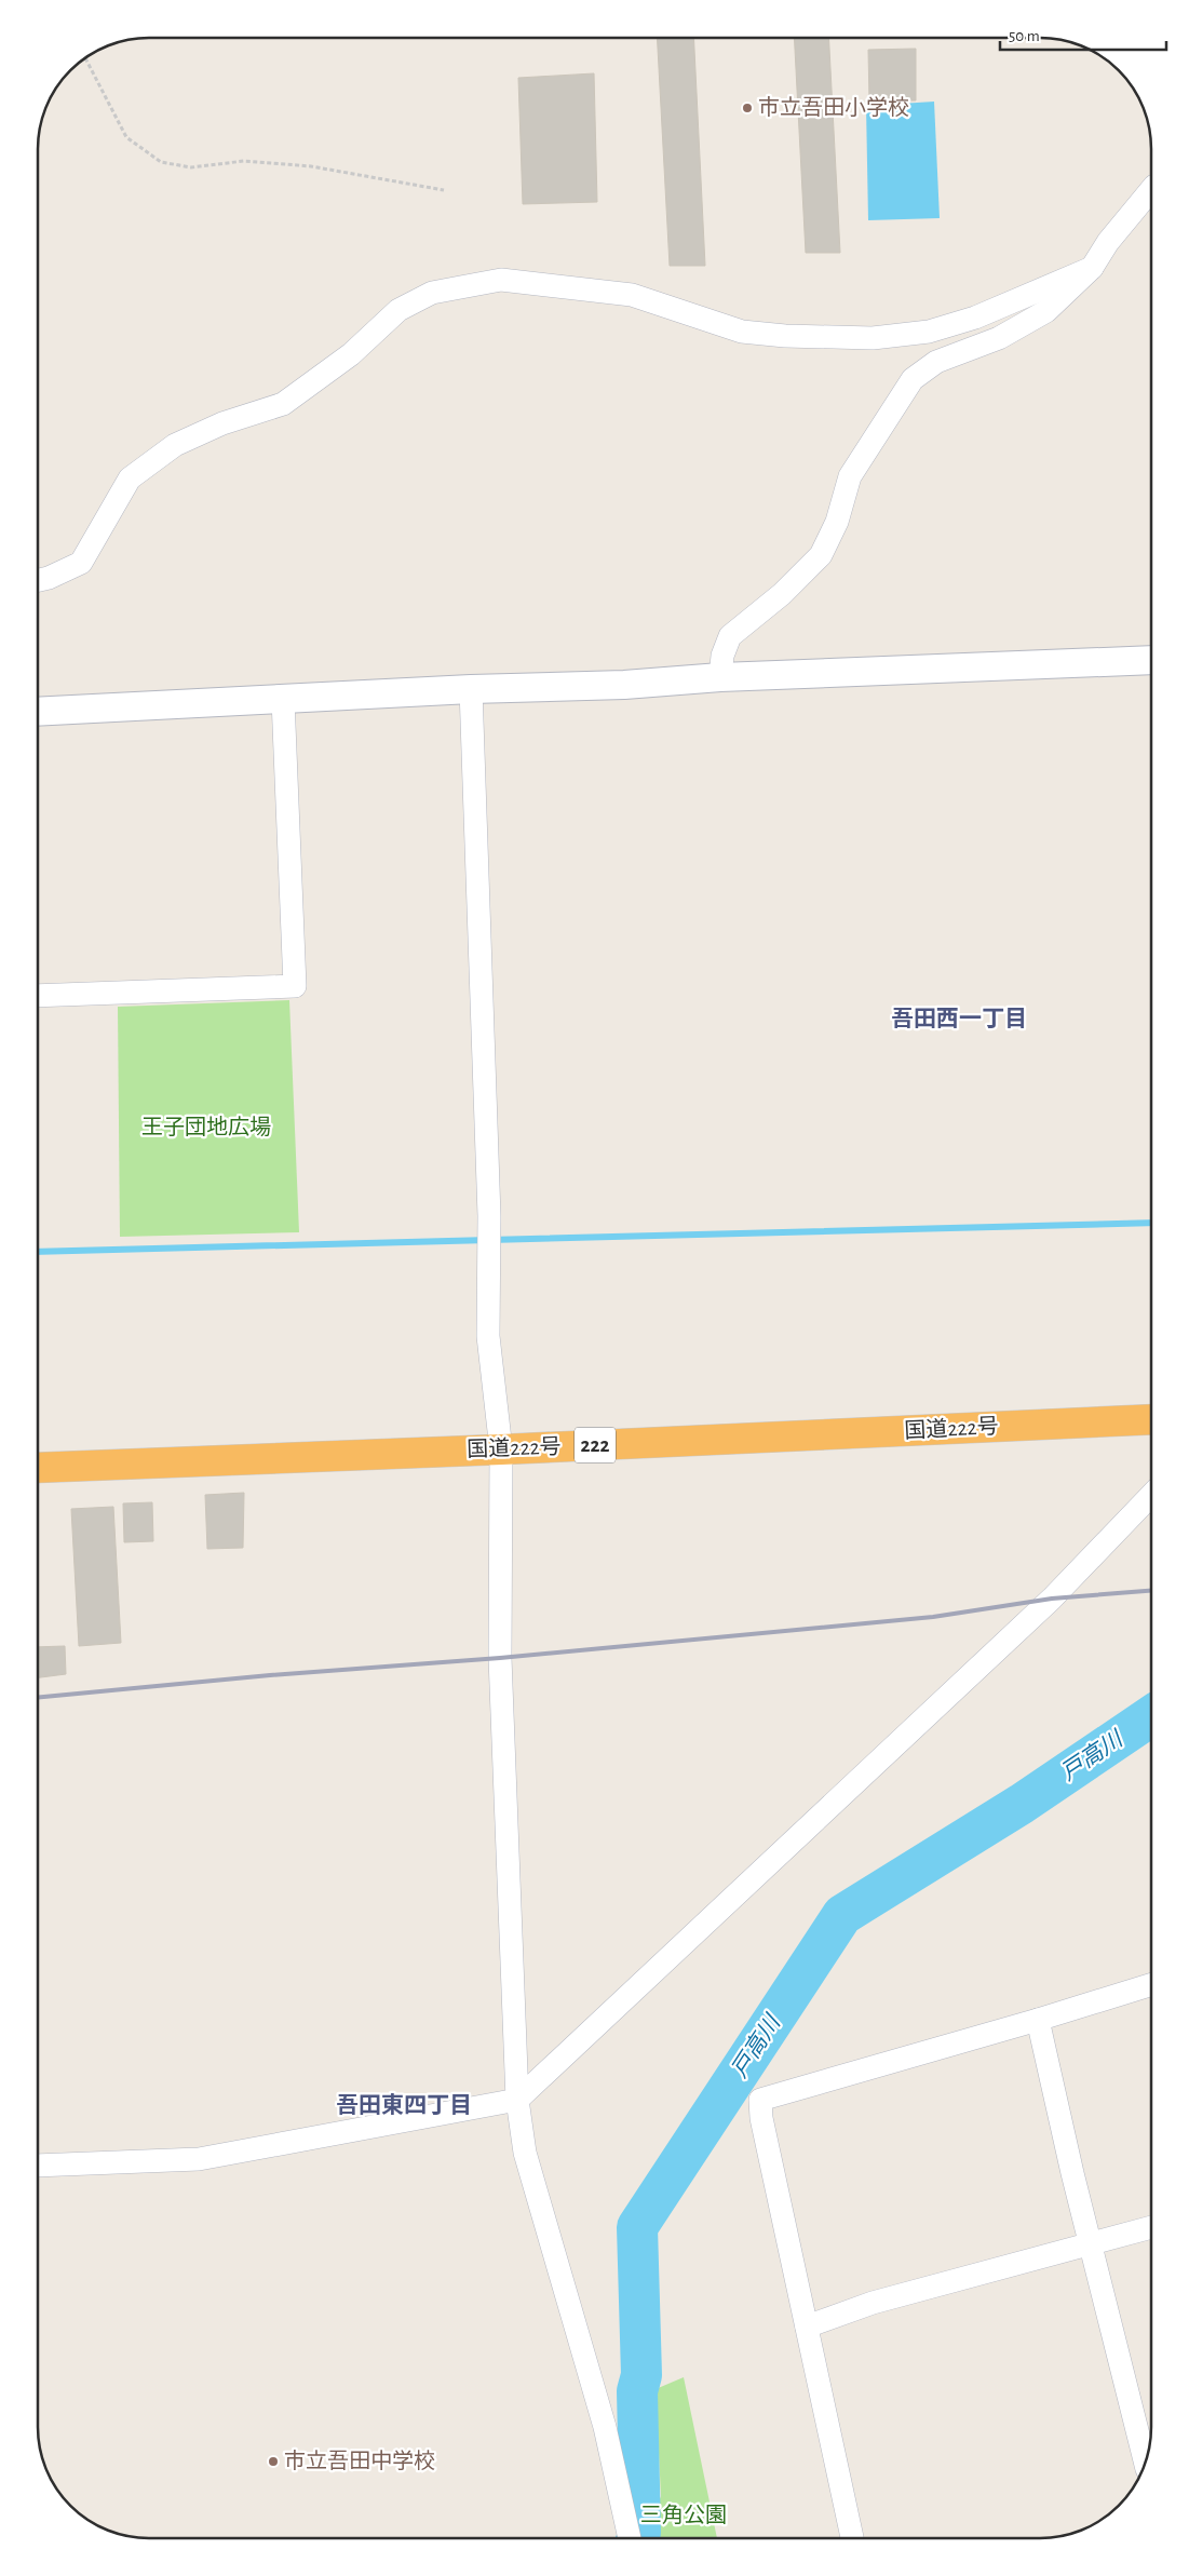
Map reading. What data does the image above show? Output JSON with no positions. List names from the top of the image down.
{
  "streets": {
    "highway": ["国道222号", "222"]
  },
  "districts": ["吾田西一丁目", "吾田東四丁目"],
  "water": ["戸高川"],
  "parks": ["王子団地広場", "三角公園"],
  "places": ["市立吾田小学校", "市立吾田中学校"],
  "scale_bar": "50 m"
}
